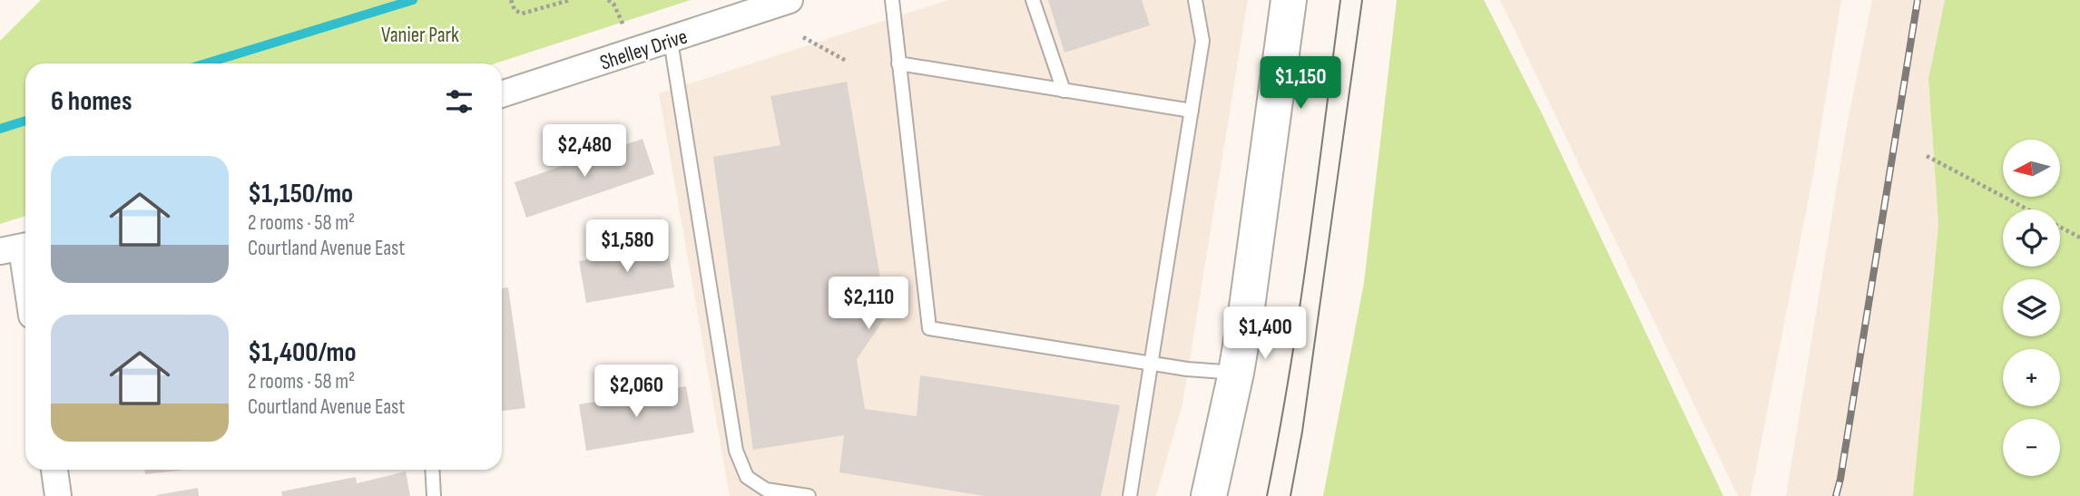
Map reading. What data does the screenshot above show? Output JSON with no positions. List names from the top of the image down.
{
  "streets": {
    "street": ["Shelley Drive"]
  },
  "parks": ["Vanier Park"],
  "north": "left",
  "page": {
    "price": [
      "$1,150",
      "$2,480",
      "$1,580",
      "$2,110",
      "$1,400",
      "$2,060"
    ],
    "heading": "6 homes",
    "map_buttons": ["+", "−"],
    "list": [
      {
        "name": "$1,150/mo",
        "note": "2 rooms · 58 m² · Courtland Avenue East"
      },
      {
        "name": "$1,400/mo",
        "note": "2 rooms · 58 m² · Courtland Avenue East"
      }
    ]
  }
}
